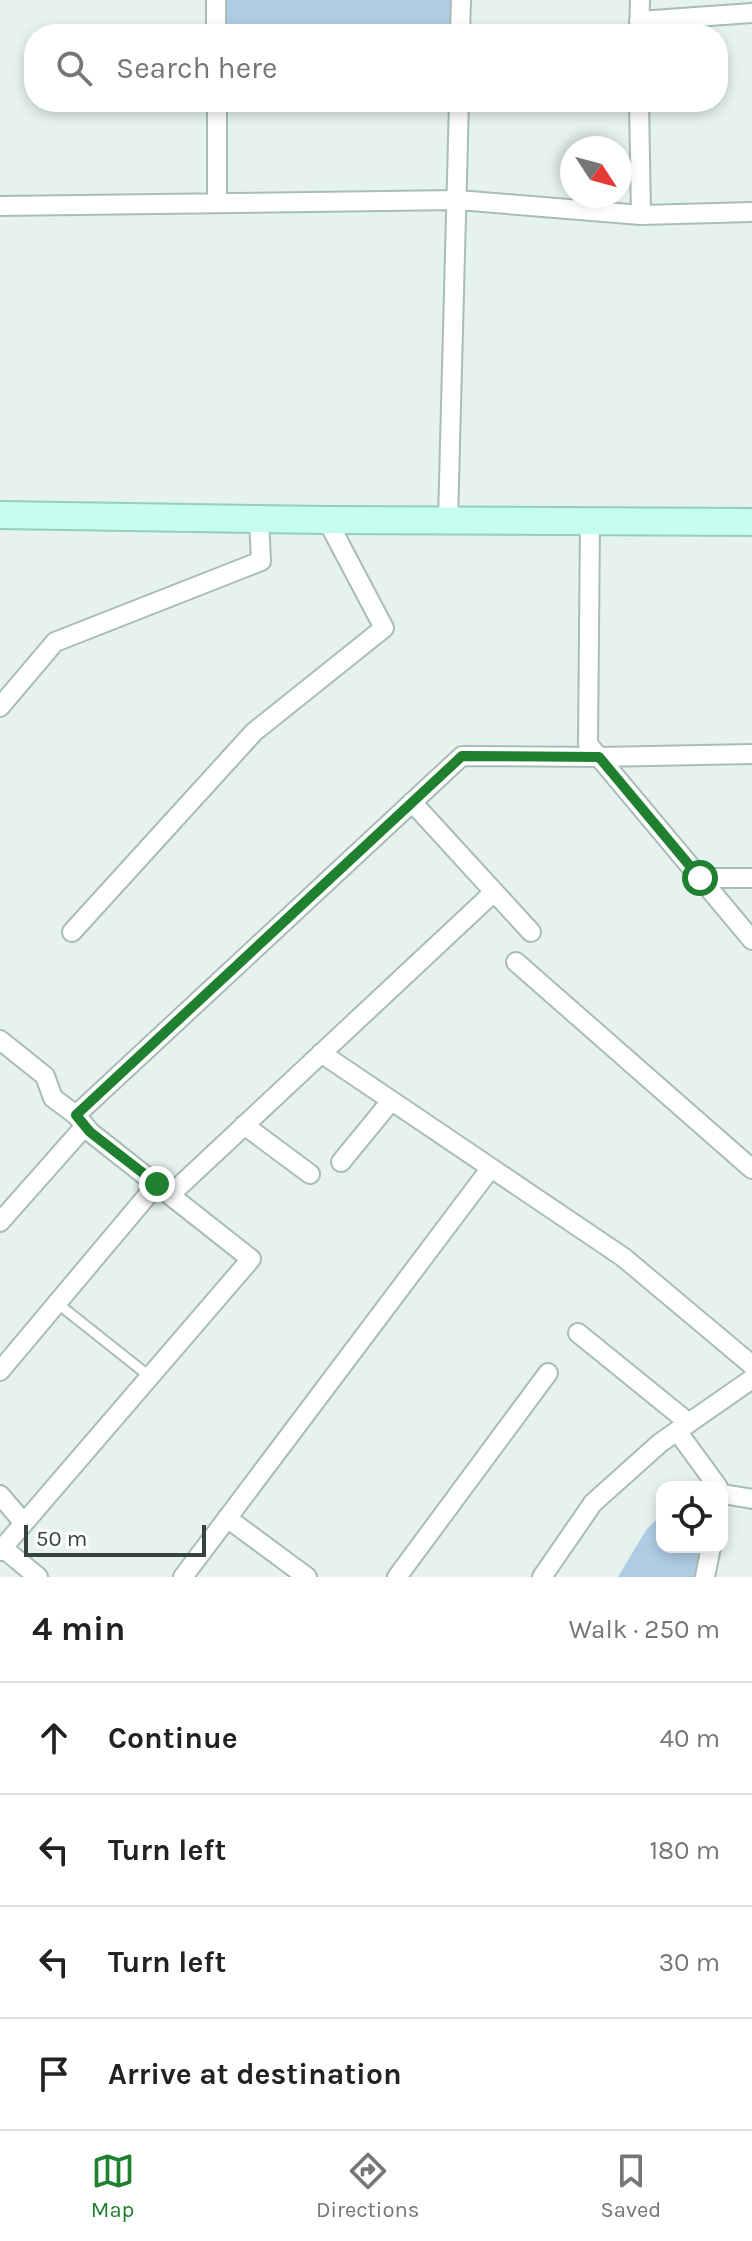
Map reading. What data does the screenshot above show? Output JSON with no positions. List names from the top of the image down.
{
  "scale_bar": "50 m",
  "north": "bottom right",
  "page": {
    "search": "Search here",
    "scale": "50 m",
    "heading": ["4 min", "Walk · 250 m"],
    "list": [
      ["Continue", "40 m"],
      ["Turn left", "180 m"],
      ["Turn left", "30 m"],
      "Arrive at destination"
    ],
    "nav": ["Map", "Directions", "Saved"]
  }
}
